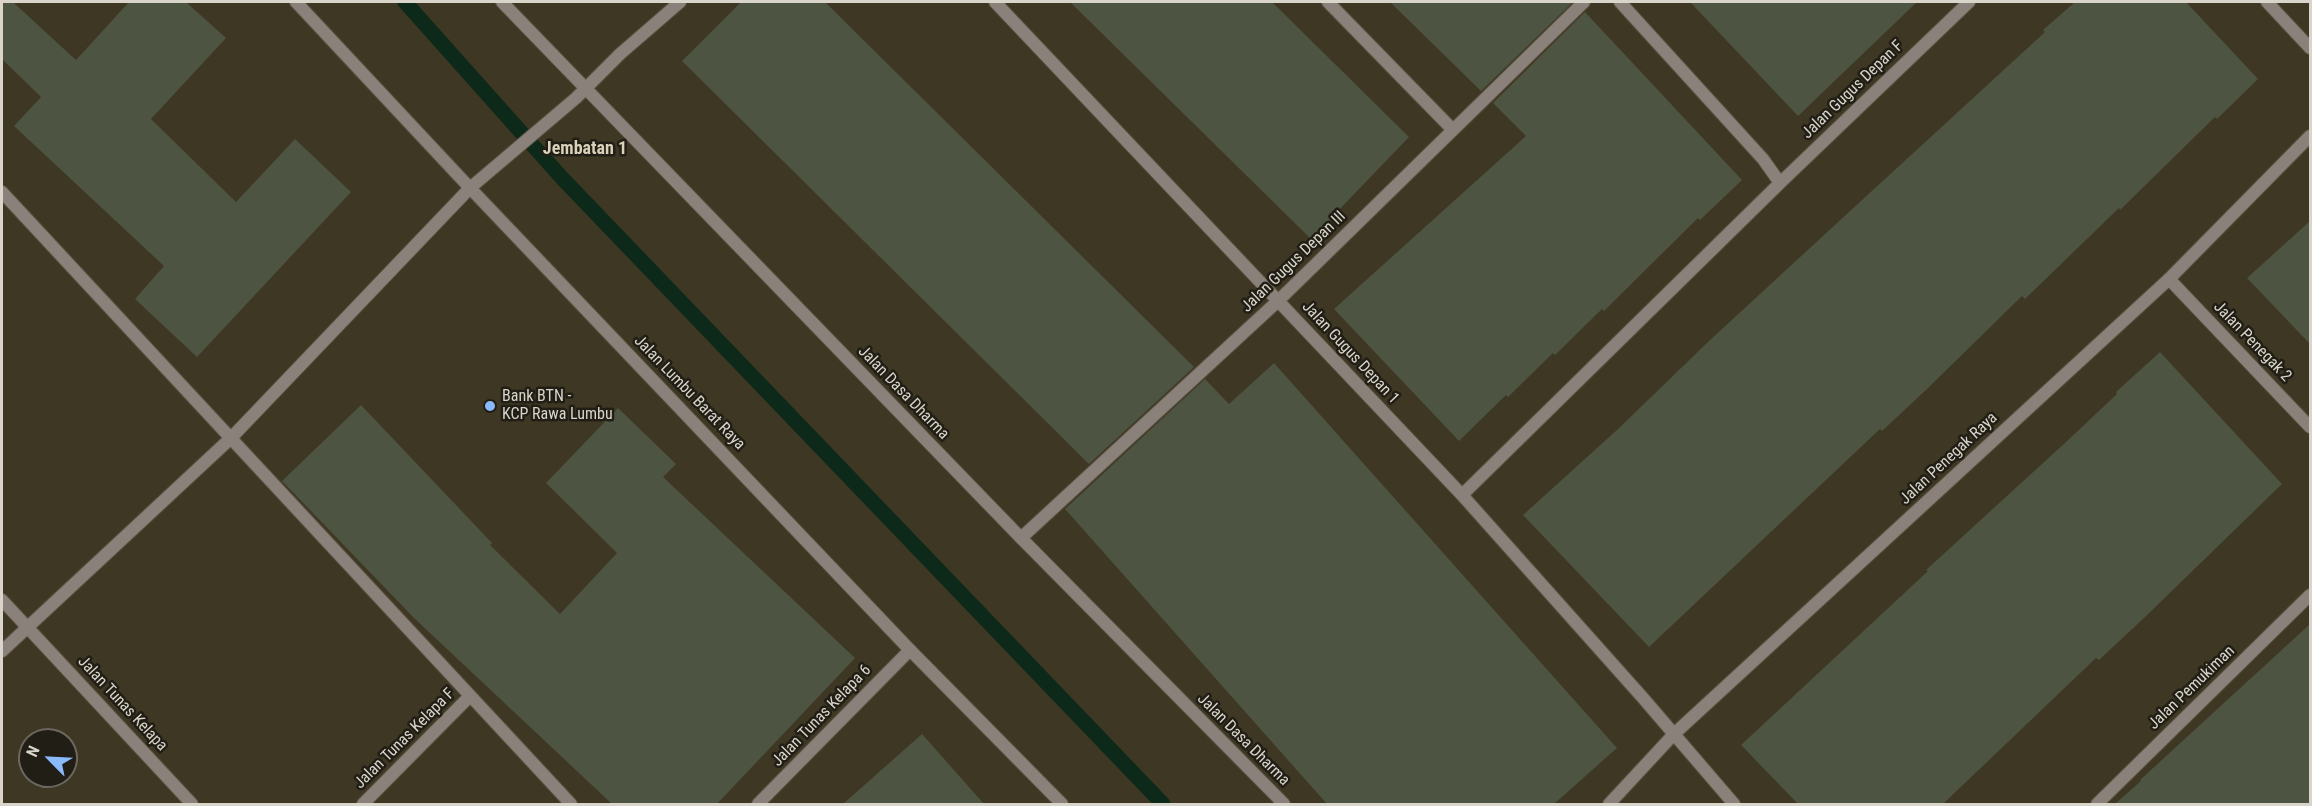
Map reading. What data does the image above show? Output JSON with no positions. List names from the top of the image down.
{
  "streets": {
    "street": [
      "Jalan Gugus Depan F",
      "Jalan Gugus Depan III",
      "Jalan Penegak 2",
      "Jalan Gugus Depan 1",
      "Jalan Lumbu Barat Raya",
      "Jalan Dasa Dharma",
      "Jalan Penegak Raya",
      "Jalan Pemukiman",
      "Jalan Tunas Kelapa",
      "Jalan Tunas Kelapa 6",
      "Jalan Tunas Kelapa F"
    ]
  },
  "crossings": [
    ["Jalan Gugus Depan F", "Jalan Gugus Depan 1"],
    ["Jalan Gugus Depan III", "Jalan Gugus Depan 1"],
    ["Jalan Gugus Depan III", "Jalan Dasa Dharma"],
    ["Jalan Penegak 2", "Jalan Penegak Raya"],
    ["Jalan Gugus Depan 1", "Jalan Penegak Raya"],
    ["Jalan Lumbu Barat Raya", "Jalan Tunas Kelapa 6"]
  ],
  "districts": ["Jembatan 1"],
  "places": ["Bank BTN - KCP Rawa Lumbu"],
  "north": "top left"
}
